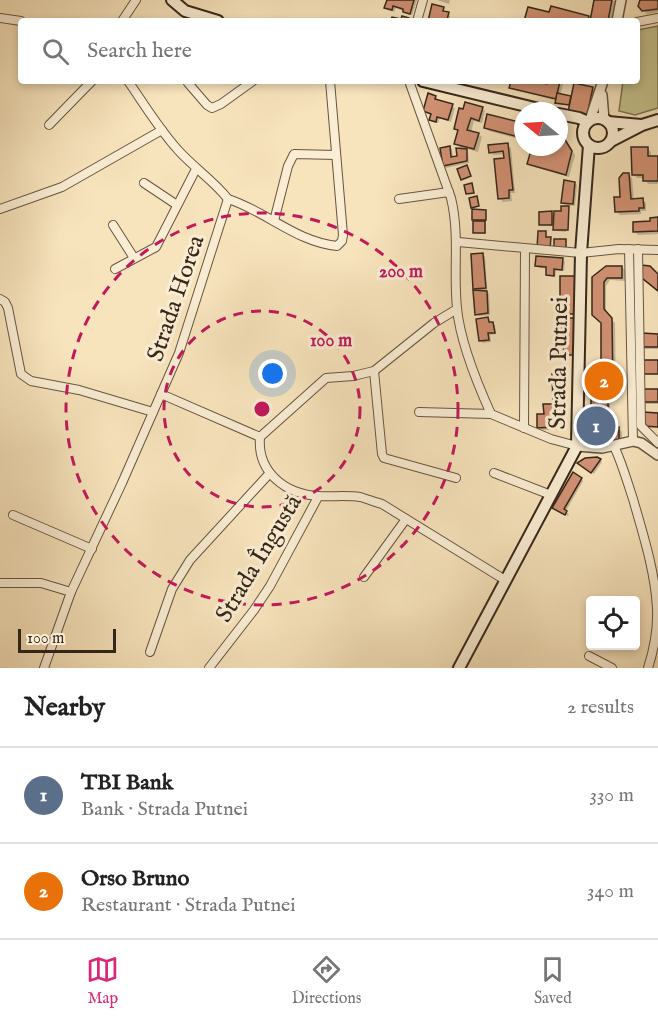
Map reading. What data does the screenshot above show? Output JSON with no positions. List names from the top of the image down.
{
  "streets": {
    "main road": ["Strada Putnei"],
    "street": ["Strada Horea", "Strada Îngustă"]
  },
  "scale_bar": "100 m",
  "north": "left",
  "page": {
    "search": "Search here",
    "pins": ["2", "1"],
    "scale": "100 m",
    "heading": ["Nearby", "2 results"],
    "list": [
      {
        "mark": "1",
        "name": "TBI Bank",
        "note": "Bank · Strada Putnei",
        "value": "330 m"
      },
      {
        "mark": "2",
        "name": "Orso Bruno",
        "note": "Restaurant · Strada Putnei",
        "value": "340 m"
      }
    ],
    "nav": ["Map", "Directions", "Saved"]
  },
  "rings": ["200 m", "100 m"]
}
